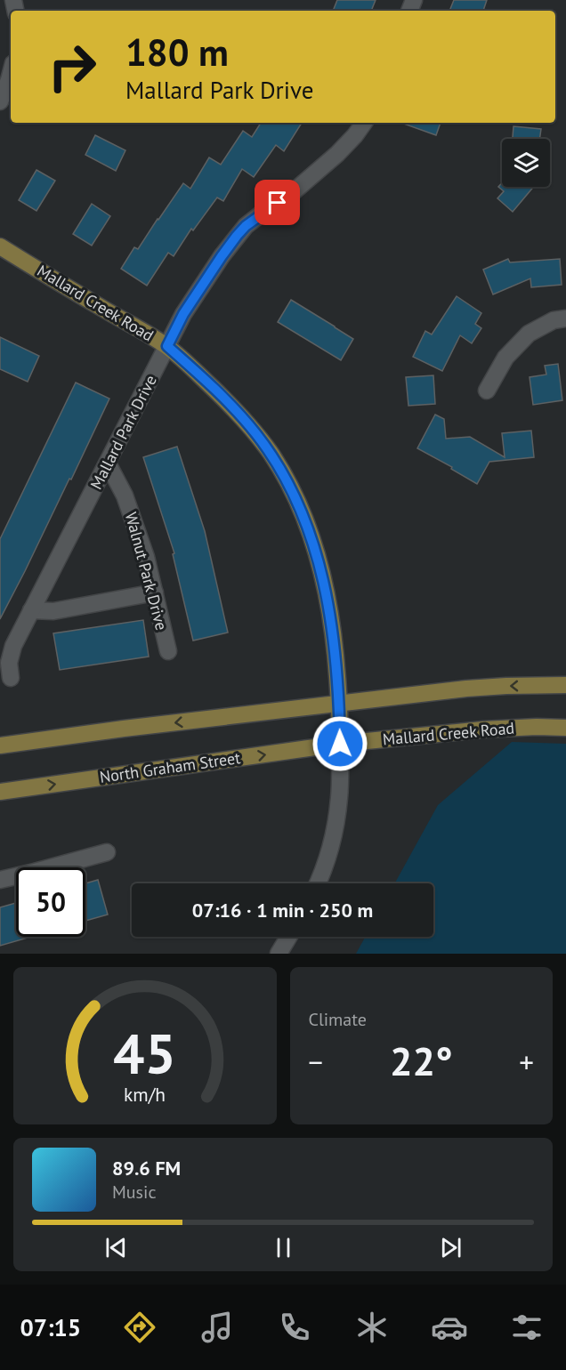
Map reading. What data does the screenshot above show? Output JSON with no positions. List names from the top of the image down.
{
  "streets": {
    "main road": ["Mallard Creek Road", "North Graham Street"],
    "street": ["Mallard Park Drive", "Walnut Park Drive"]
  },
  "crossings": [
    ["Mallard Creek Road", "Mallard Park Drive"],
    ["Mallard Creek Road", "North Graham Street"],
    ["Mallard Park Drive", "Walnut Park Drive"]
  ],
  "page": {
    "turn": ["180 m", "Mallard Park Drive"],
    "limit": "50",
    "trip": "07:16 · 1 min · 250 m",
    "tile": "Climate",
    "heat": ["−", "22°", "+"],
    "song": ["89.6 FM", "Music"],
    "tabs": "07:15",
    "gauge": ["45", "km/h"]
  }
}
